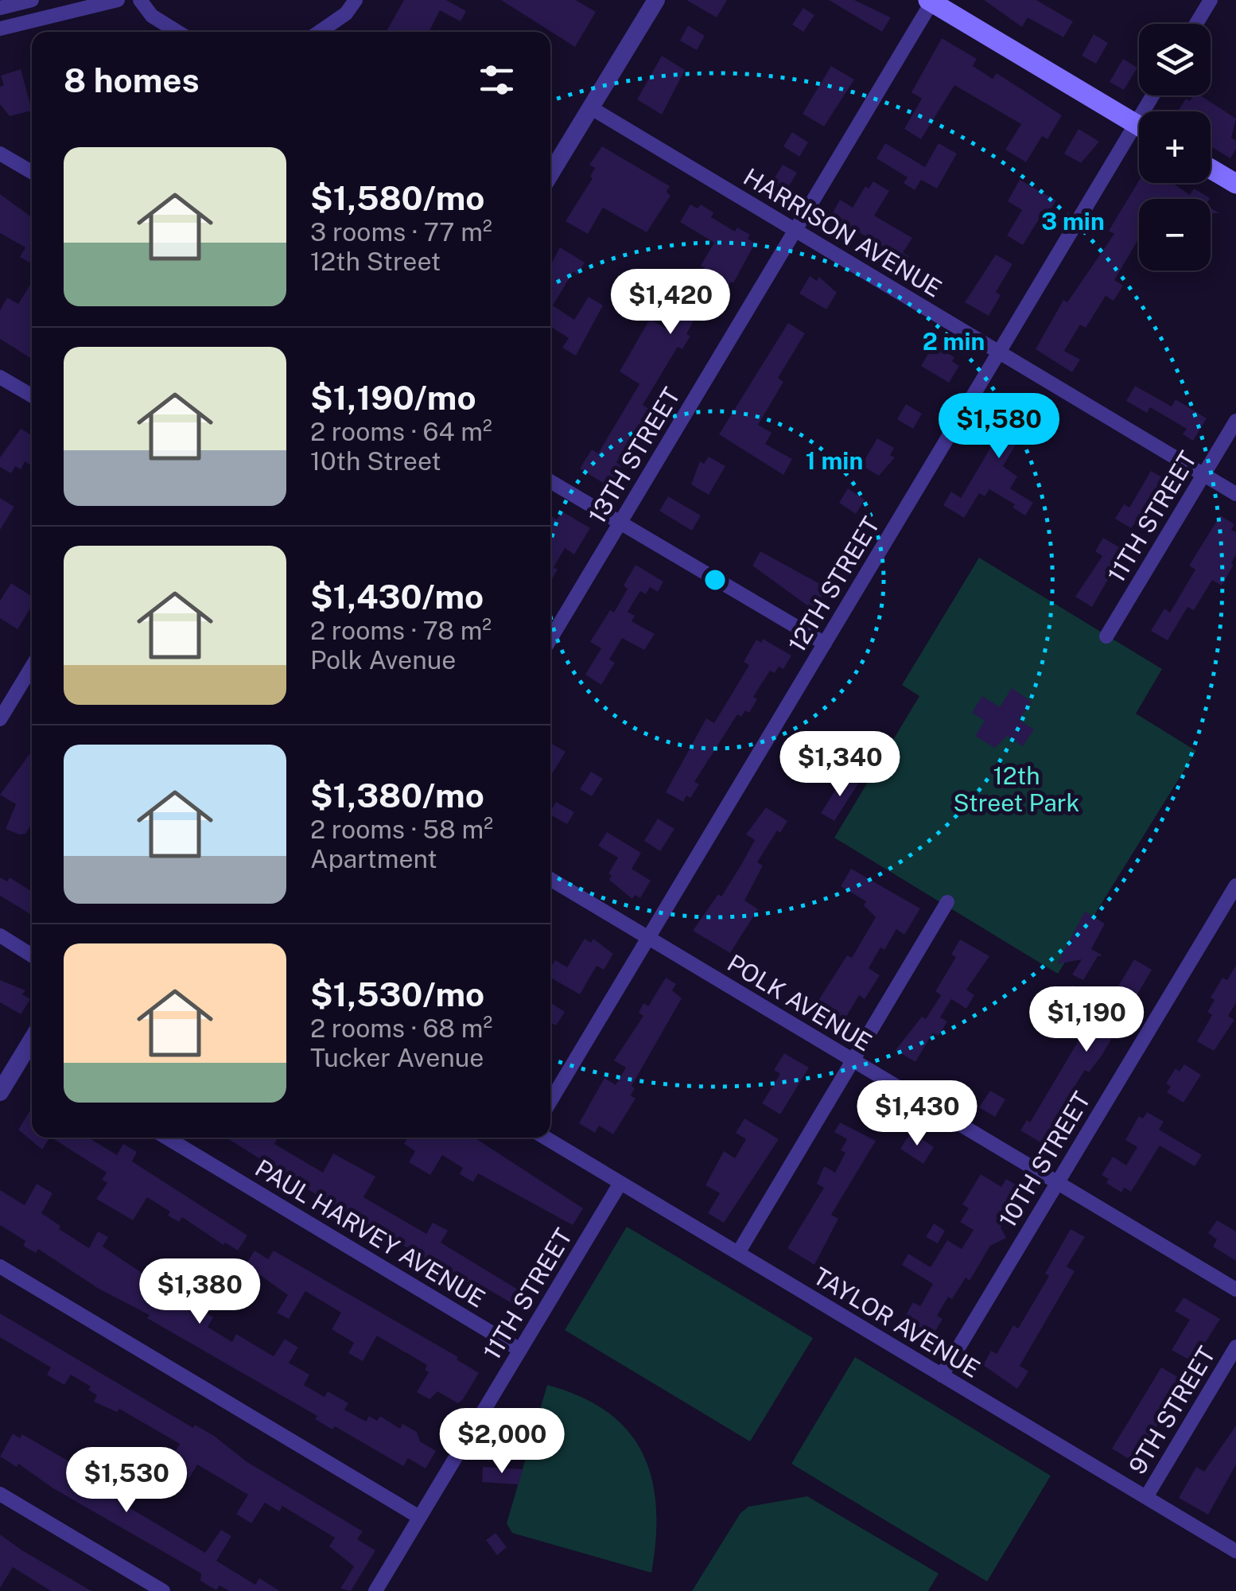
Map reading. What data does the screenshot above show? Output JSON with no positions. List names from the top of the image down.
{
  "streets": {
    "street": [
      "HARRISON AVENUE",
      "13TH STREET",
      "11TH STREET",
      "12TH STREET",
      "POLK AVENUE",
      "10TH STREET",
      "PAUL HARVEY AVENUE",
      "TAYLOR AVENUE",
      "9TH STREET"
    ]
  },
  "crossings": [
    ["HARRISON AVENUE", "13TH STREET"],
    ["HARRISON AVENUE", "11TH STREET"],
    ["HARRISON AVENUE", "12TH STREET"],
    ["11TH STREET", "PAUL HARVEY AVENUE"],
    ["11TH STREET", "TAYLOR AVENUE"],
    ["12TH STREET", "POLK AVENUE"],
    ["POLK AVENUE", "10TH STREET"],
    ["10TH STREET", "TAYLOR AVENUE"],
    ["TAYLOR AVENUE", "9TH STREET"]
  ],
  "parks": ["12th Street Park"],
  "page": {
    "map_buttons": ["+", "−"],
    "heading": "8 homes",
    "list": [
      {
        "name": "$1,580/mo",
        "note": "3 rooms · 77 m² · 12th Street"
      },
      {
        "name": "$1,190/mo",
        "note": "2 rooms · 64 m² · 10th Street"
      },
      {
        "name": "$1,430/mo",
        "note": "2 rooms · 78 m² · Polk Avenue"
      },
      {
        "name": "$1,380/mo",
        "note": "2 rooms · 58 m² · Apartment"
      },
      {
        "name": "$1,530/mo",
        "note": "2 rooms · 68 m² · Tucker Avenue"
      }
    ],
    "price": [
      "$1,420",
      "$1,580",
      "$1,340",
      "$1,190",
      "$1,430",
      "$1,380",
      "$2,000",
      "$1,530"
    ]
  },
  "rings": ["3 min", "2 min", "1 min"]
}
